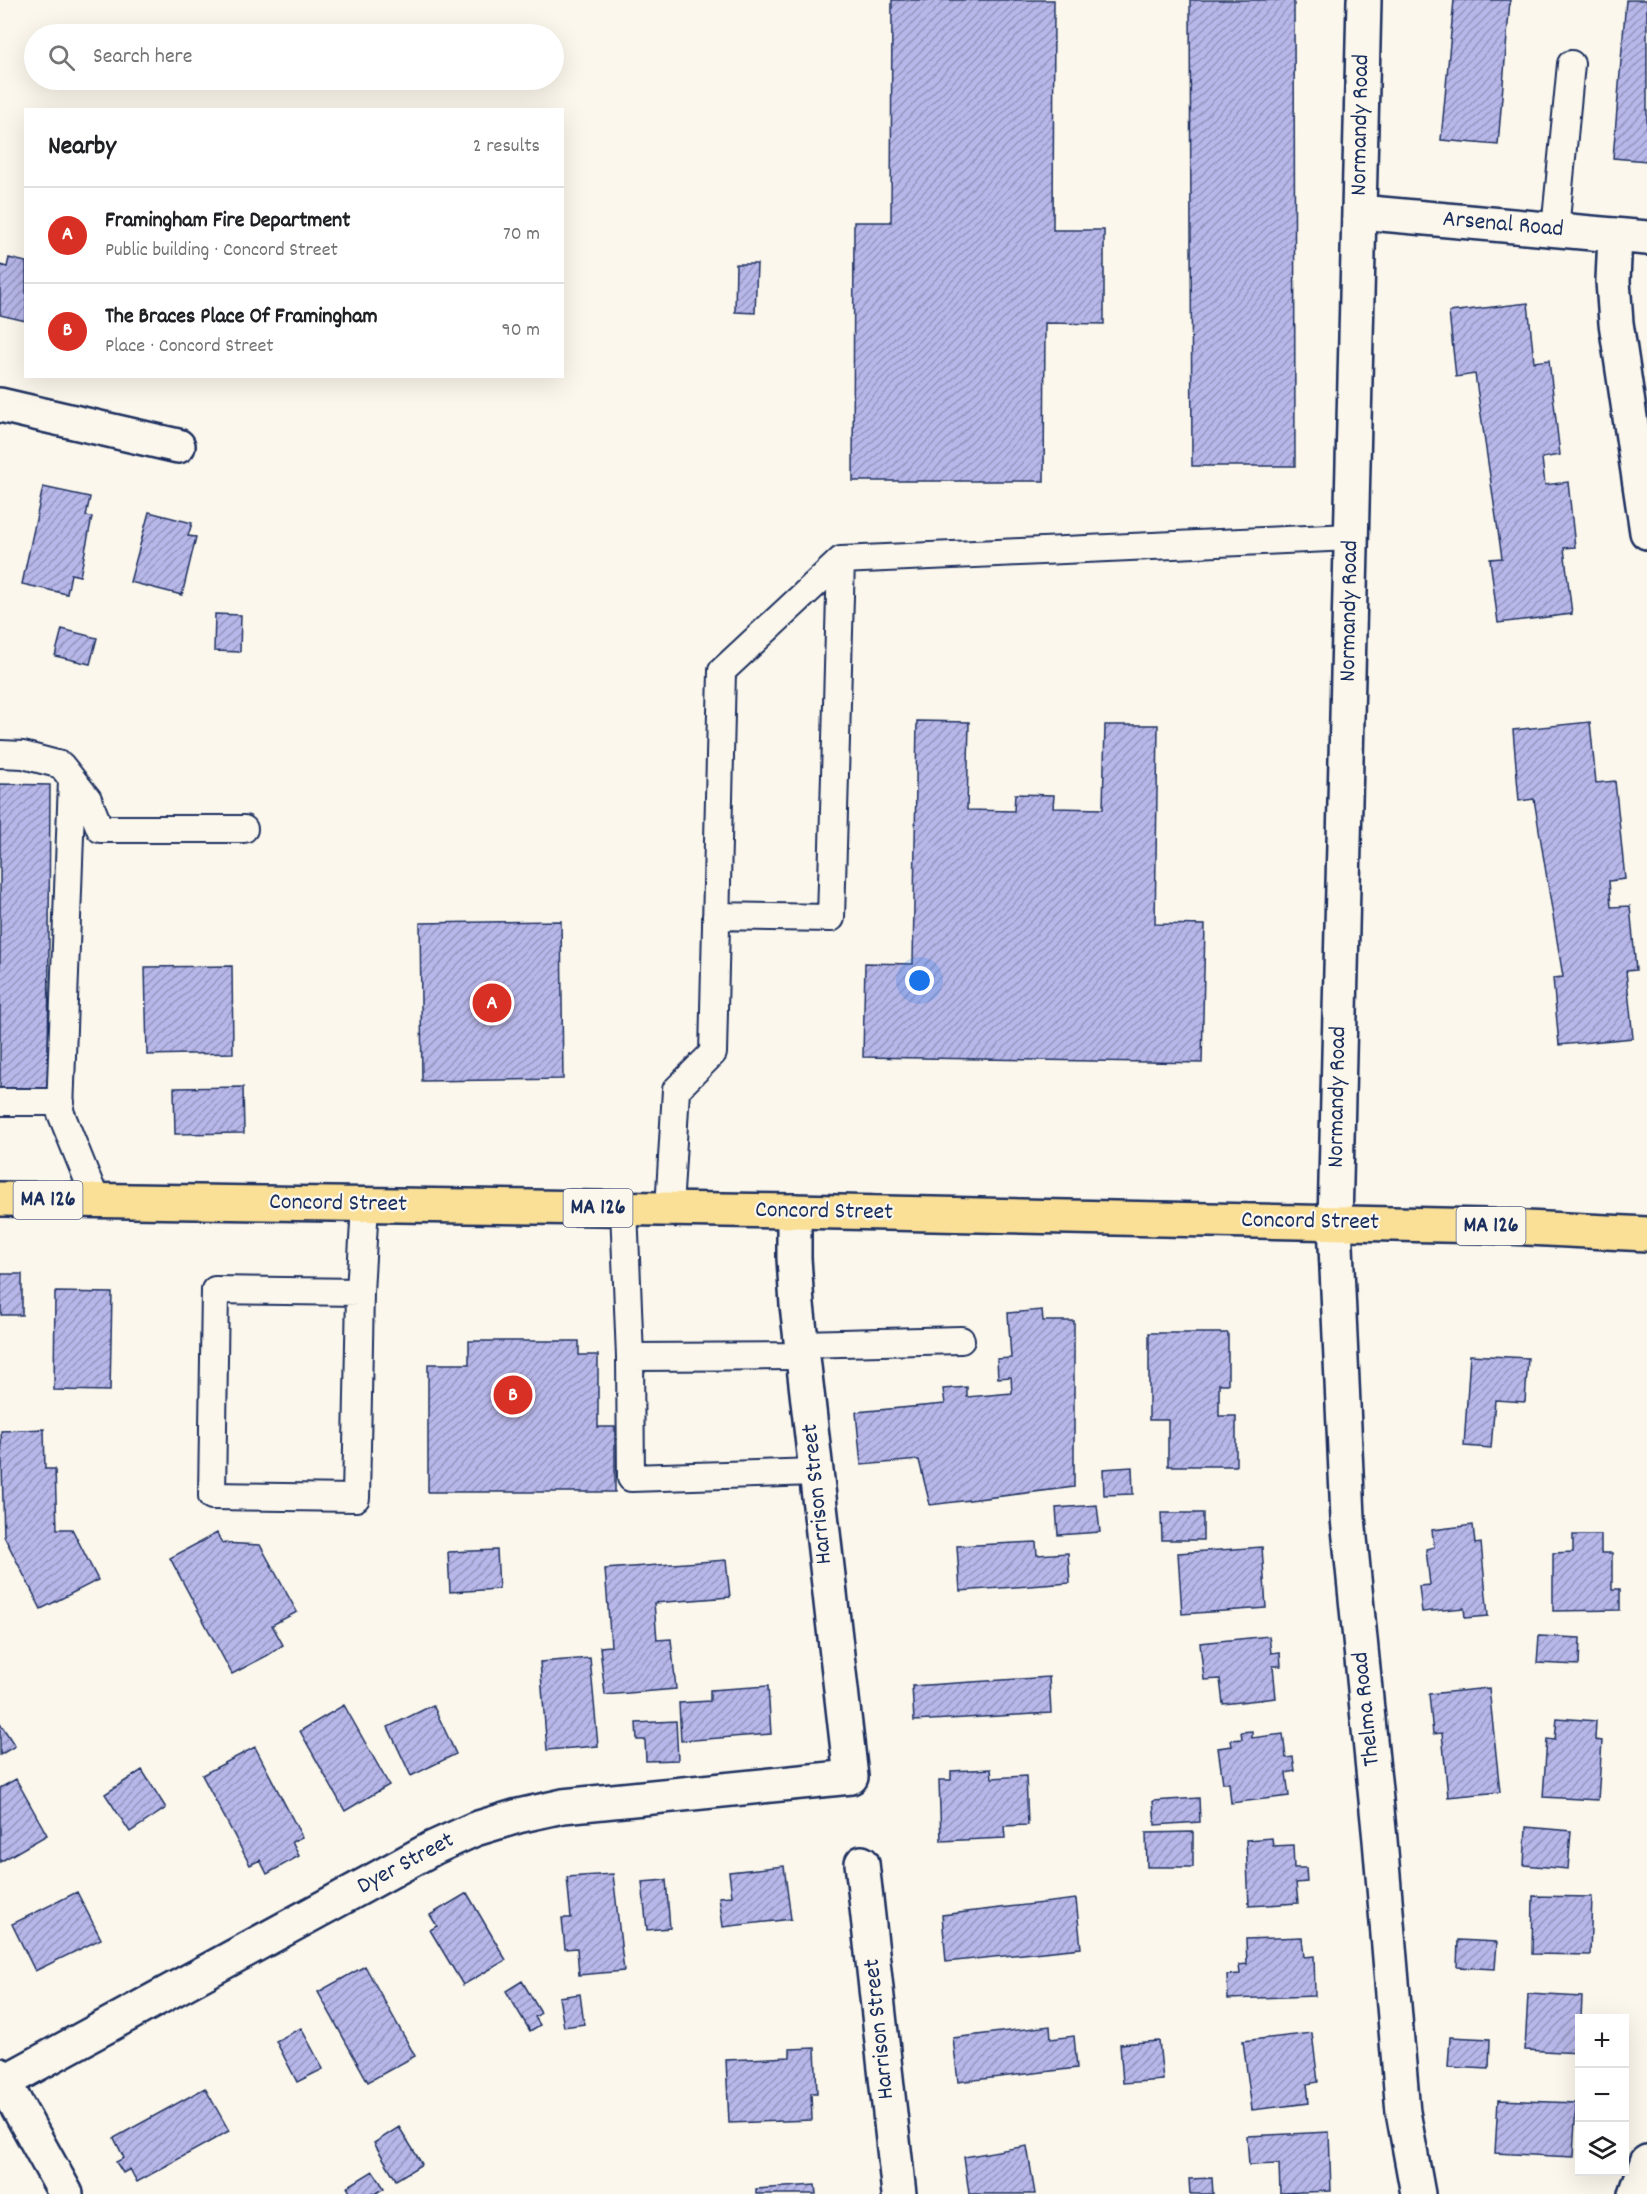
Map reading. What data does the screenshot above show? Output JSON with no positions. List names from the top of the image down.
{
  "streets": {
    "main road": ["MA 126", "Concord Street"],
    "street": [
      "Normandy Road",
      "Arsenal Road",
      "Harrison Street",
      "Thelma Road",
      "Dyer Street"
    ]
  },
  "crossings": [
    ["Normandy Road", "Arsenal Road"],
    ["Normandy Road", "Concord Street"],
    ["Normandy Road", "Thelma Road"],
    ["Concord Street", "Harrison Street"],
    ["Concord Street", "Thelma Road"],
    ["Harrison Street", "Dyer Street"]
  ],
  "page": {
    "search": "Search here",
    "heading": ["Nearby", "2 results"],
    "list": [
      {
        "mark": "A",
        "name": "Framingham Fire Department",
        "note": "Public building · Concord Street",
        "value": "70 m"
      },
      {
        "mark": "B",
        "name": "The Braces Place Of Framingham",
        "note": "Place · Concord Street",
        "value": "90 m"
      }
    ],
    "pins": ["A", "B"],
    "map_buttons": ["+", "−"]
  }
}
